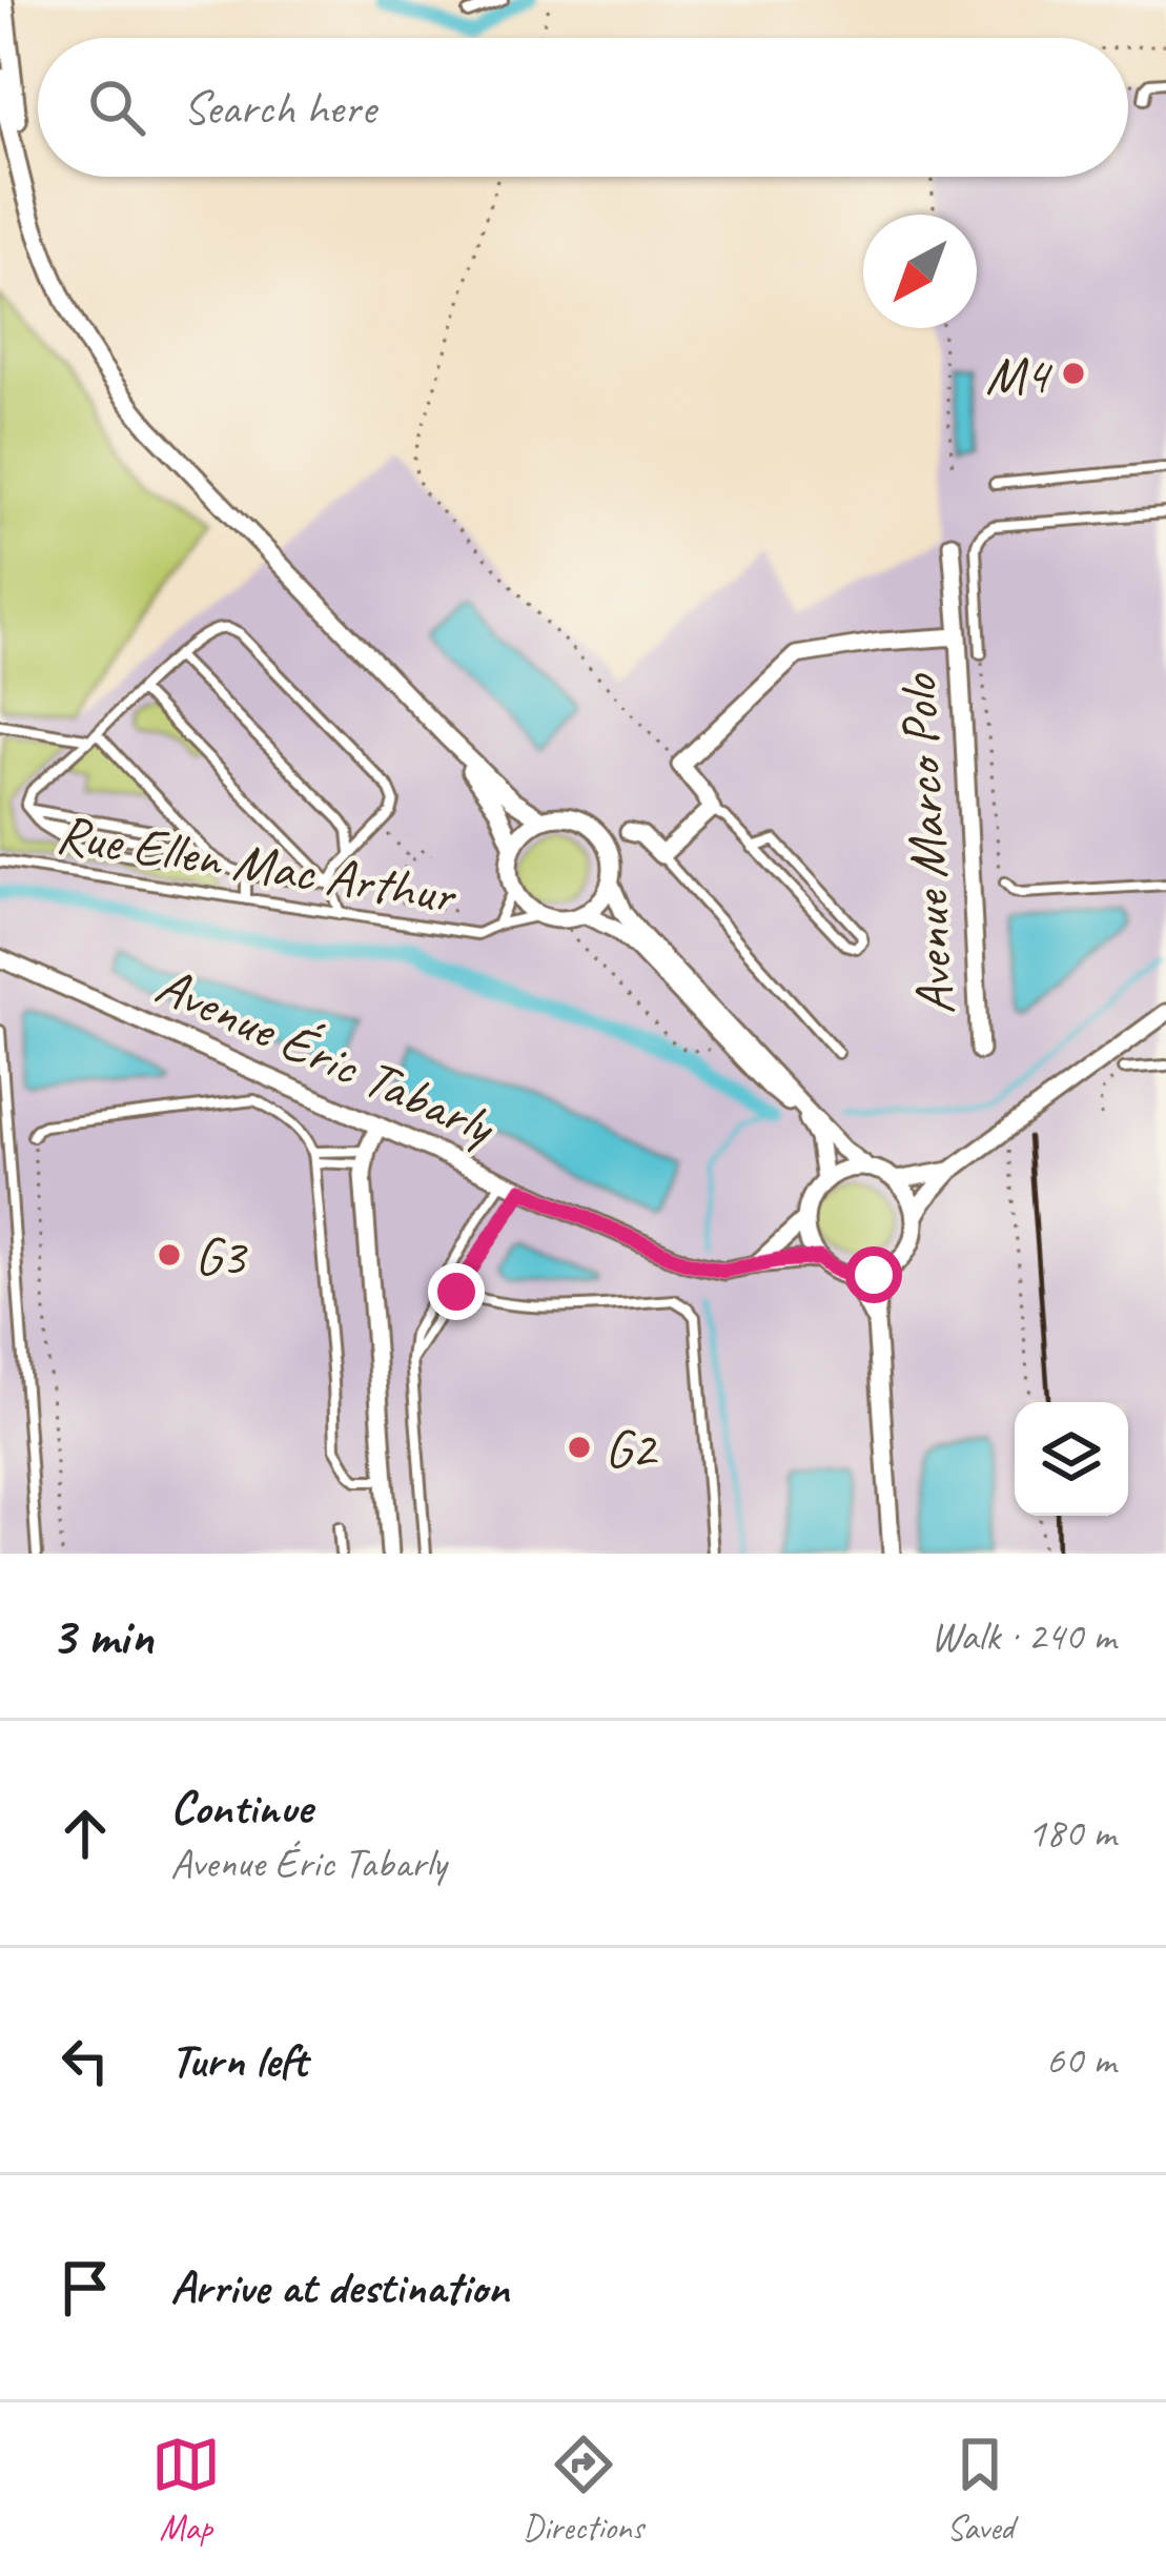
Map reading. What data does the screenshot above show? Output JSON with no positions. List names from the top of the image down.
{
  "streets": {
    "street": ["Avenue Marco Polo", "Avenue Éric Tabarly"],
    "lane": ["Rue Ellen Mac Arthur"]
  },
  "places": ["M4", "G3", "G2"],
  "north": "bottom left",
  "page": {
    "search": "Search here",
    "heading": ["3 min", "Walk · 240 m"],
    "list": [
      ["Continue", "Avenue Éric Tabarly", "180 m"],
      ["Turn left", "60 m"],
      "Arrive at destination"
    ],
    "nav": ["Map", "Directions", "Saved"]
  }
}
